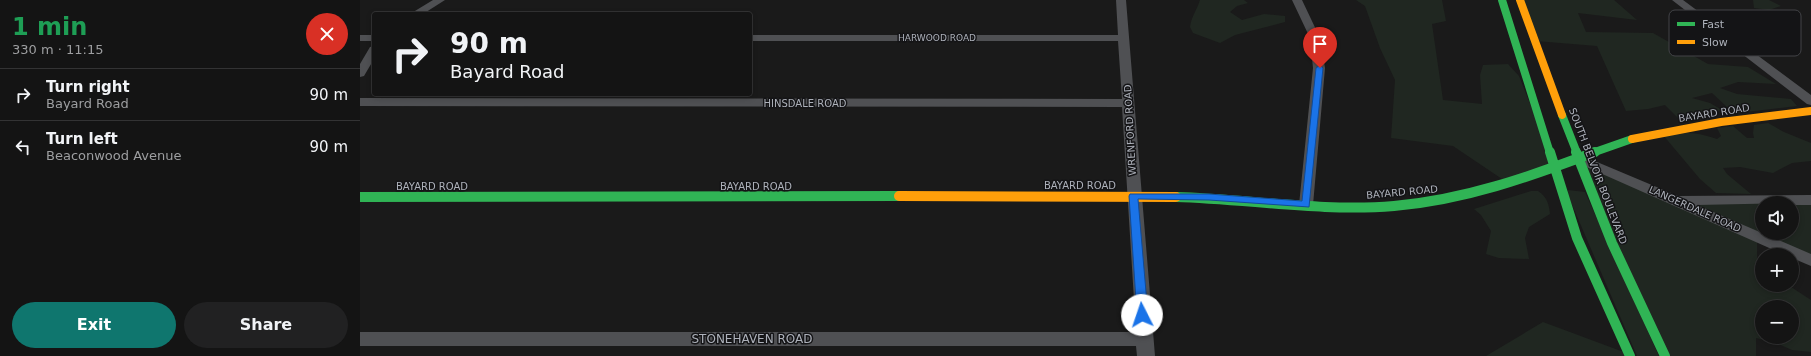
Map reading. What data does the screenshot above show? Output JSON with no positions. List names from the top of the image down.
{
  "streets": {
    "street": [
      "HARWOOD ROAD",
      "HINSDALE ROAD",
      "BAYARD ROAD",
      "WRENFORD ROAD",
      "SOUTH BELVOIR BOULEVARD",
      "LANGERDALE ROAD",
      "STONEHAVEN ROAD"
    ]
  },
  "crossings": [
    ["HARWOOD ROAD", "WRENFORD ROAD"],
    ["HINSDALE ROAD", "WRENFORD ROAD"],
    ["BAYARD ROAD", "WRENFORD ROAD"],
    ["BAYARD ROAD", "SOUTH BELVOIR BOULEVARD"],
    ["BAYARD ROAD", "LANGERDALE ROAD"],
    ["WRENFORD ROAD", "STONEHAVEN ROAD"],
    ["SOUTH BELVOIR BOULEVARD", "LANGERDALE ROAD"]
  ],
  "legend": ["Fast", "Slow"],
  "page": {
    "heading": ["1 min", "330 m · 11:15"],
    "turn": ["90 m", "Bayard Road"],
    "list": [
      {
        "name": "Turn right",
        "note": "Bayard Road",
        "value": "90 m"
      },
      {
        "name": "Turn left",
        "note": "Beaconwood Avenue",
        "value": "90 m"
      }
    ],
    "map_buttons": ["+", "−"],
    "buttons": ["Exit", "Share"]
  }
}
